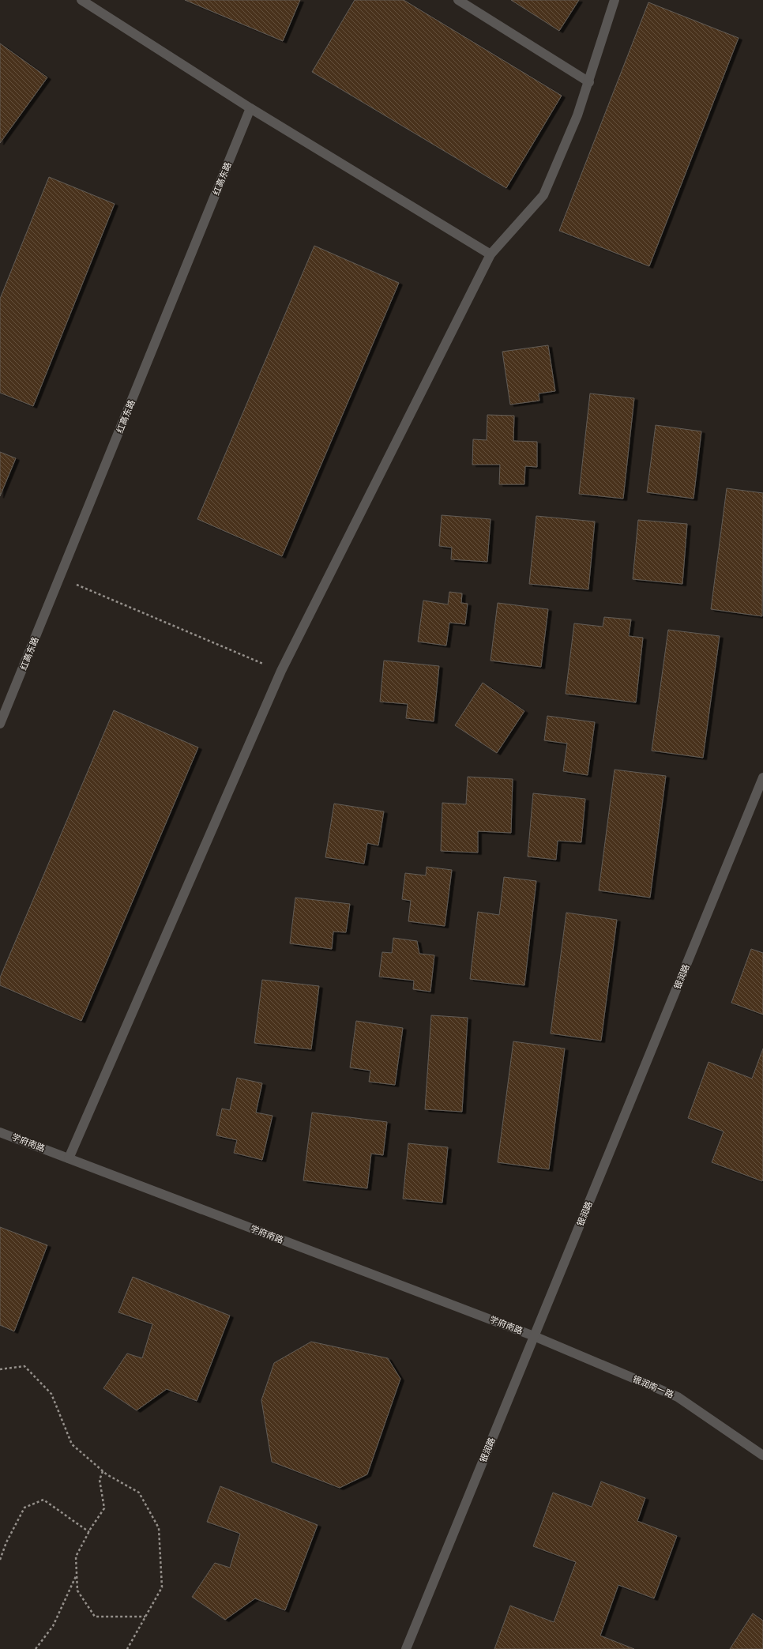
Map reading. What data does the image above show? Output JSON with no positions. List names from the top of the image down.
{
  "streets": {
    "street": [
      "红高东路",
      "银润路",
      "学府南路",
      "银润南一路"
    ]
  },
  "crossings": [
    ["银润路", "学府南路"],
    ["银润路", "银润南一路"],
    ["学府南路", "银润南一路"]
  ]
}
